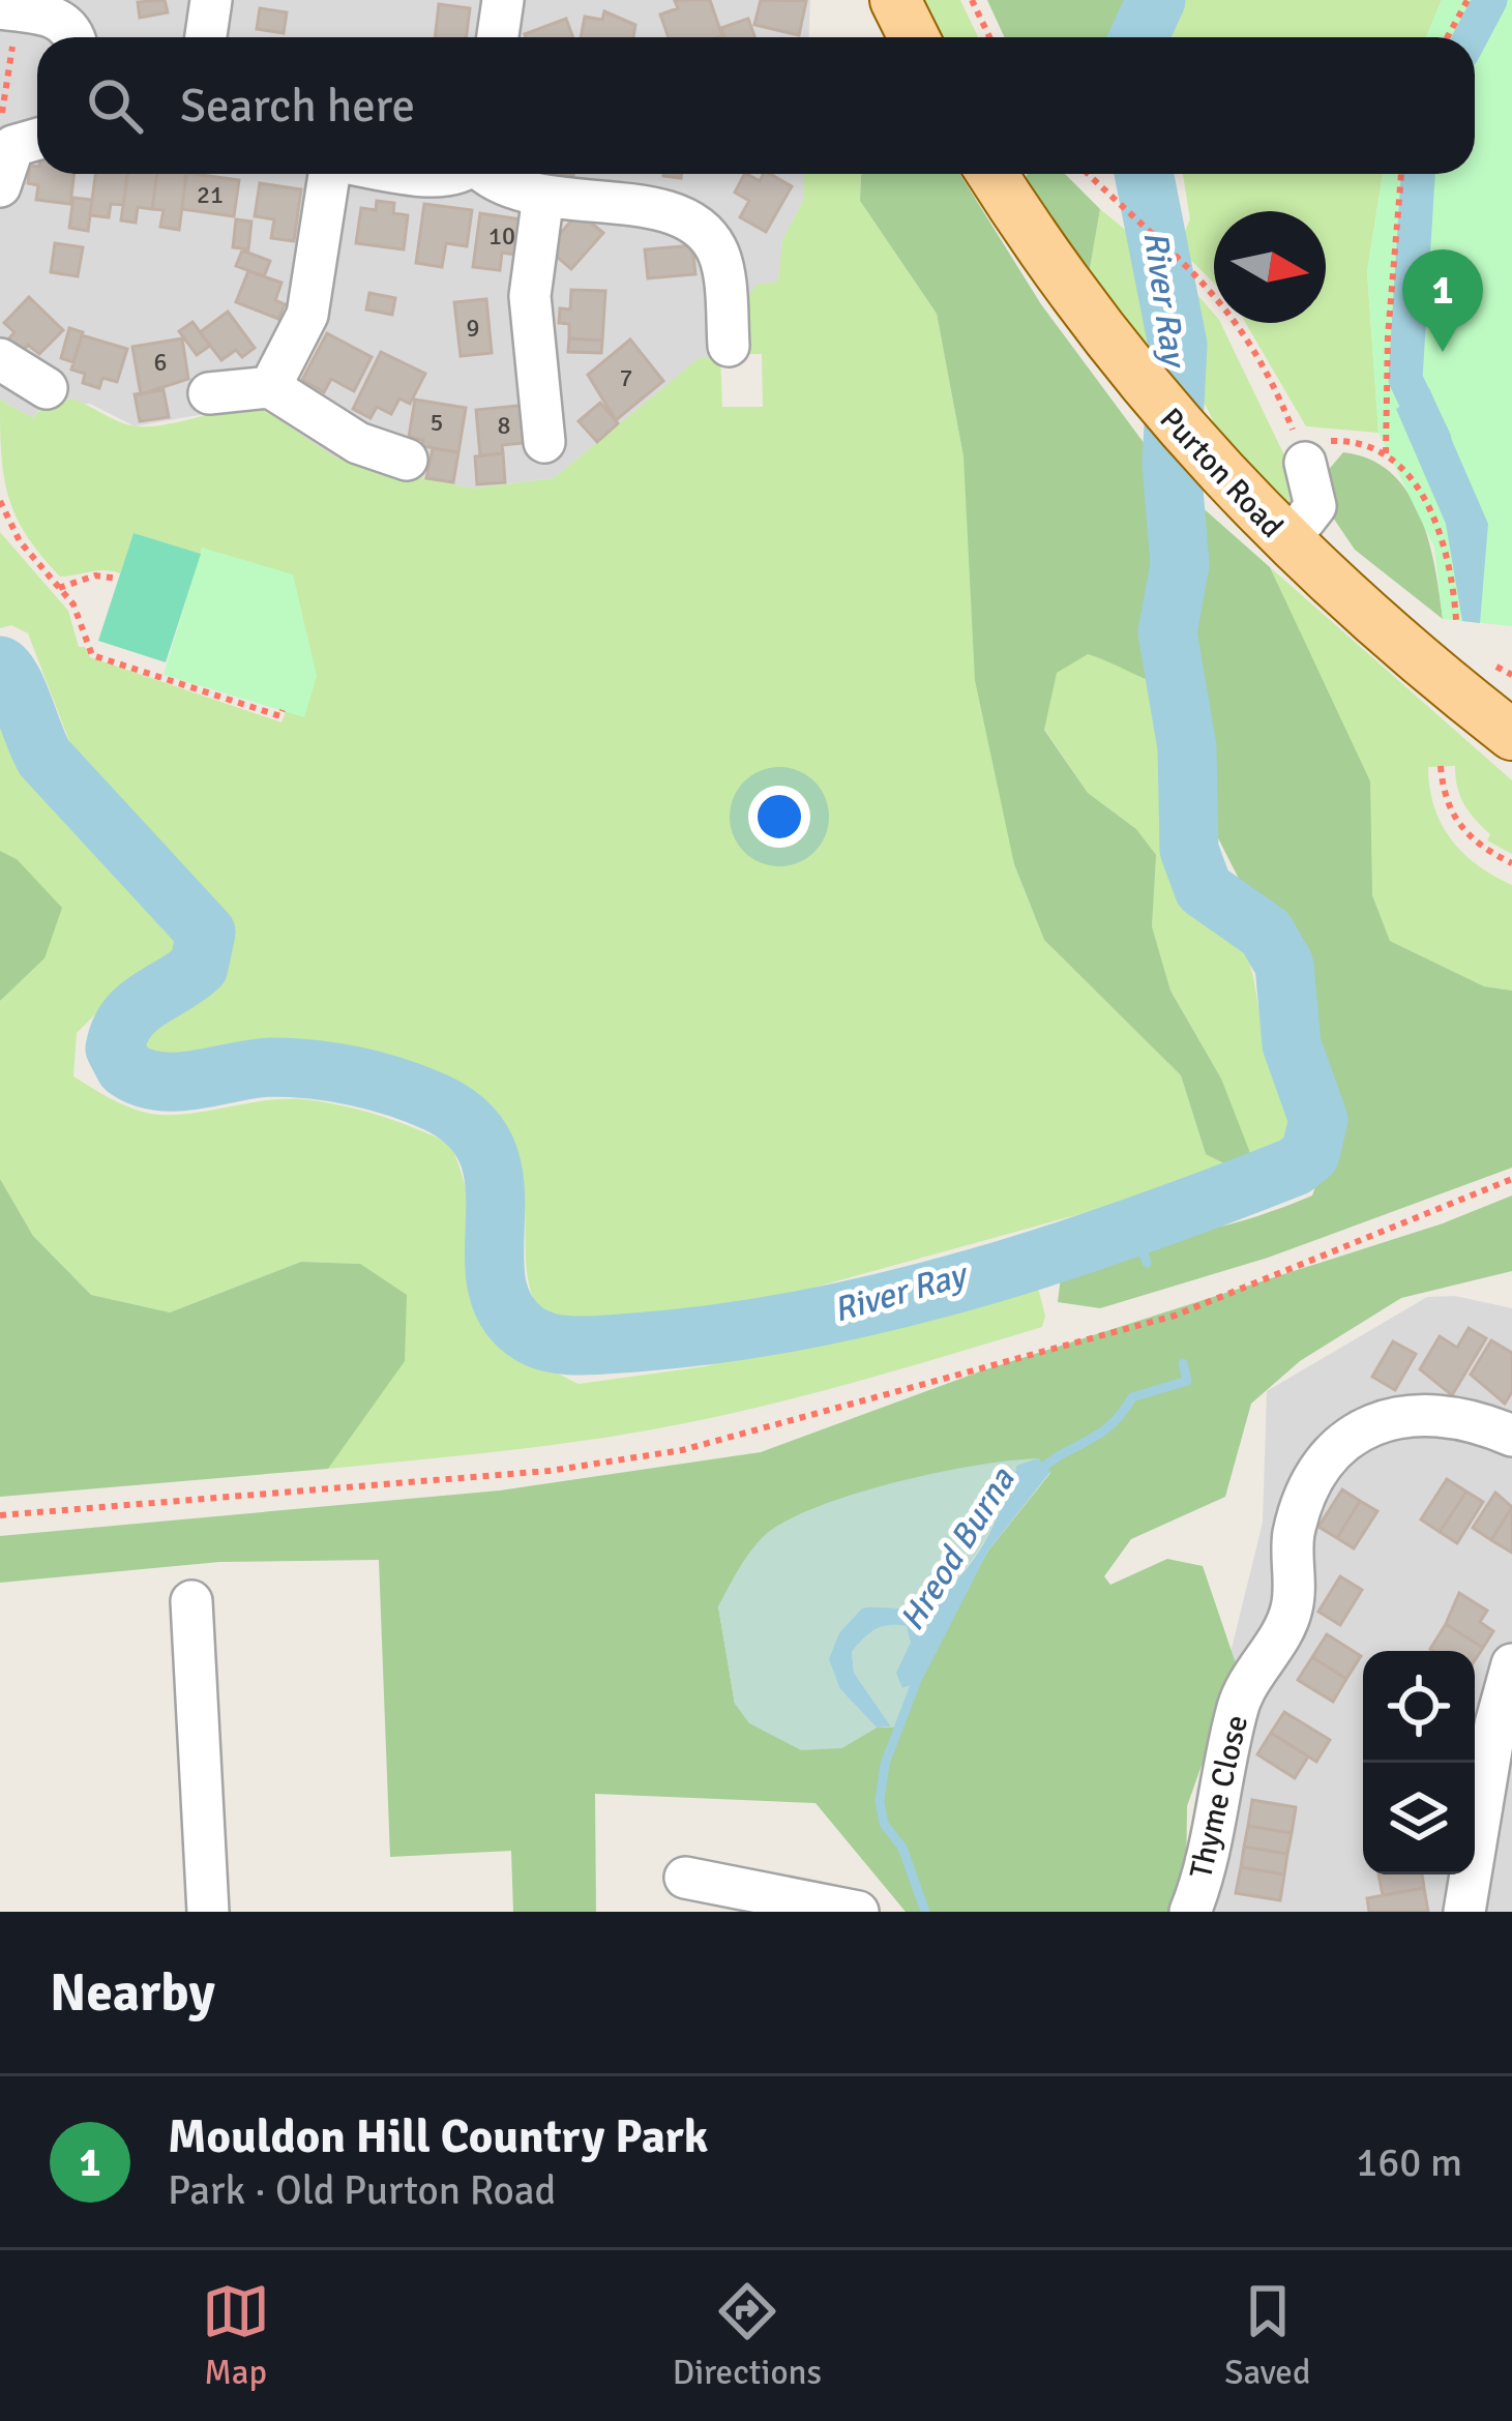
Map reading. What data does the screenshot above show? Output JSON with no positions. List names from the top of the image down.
{
  "streets": {
    "main road": ["Purton Road"],
    "street": ["Thyme Close"]
  },
  "water": ["River Ray", "Hreod Burna"],
  "house_numbers": [
    "21",
    "10",
    "9",
    "6",
    "7",
    "5",
    "8"
  ],
  "north": "right",
  "page": {
    "search": "Search here",
    "pins": "1",
    "heading": "Nearby",
    "list": [
      {
        "mark": "1",
        "name": "Mouldon Hill Country Park",
        "note": "Park · Old Purton Road",
        "value": "160 m"
      }
    ],
    "nav": ["Map", "Directions", "Saved"]
  }
}
